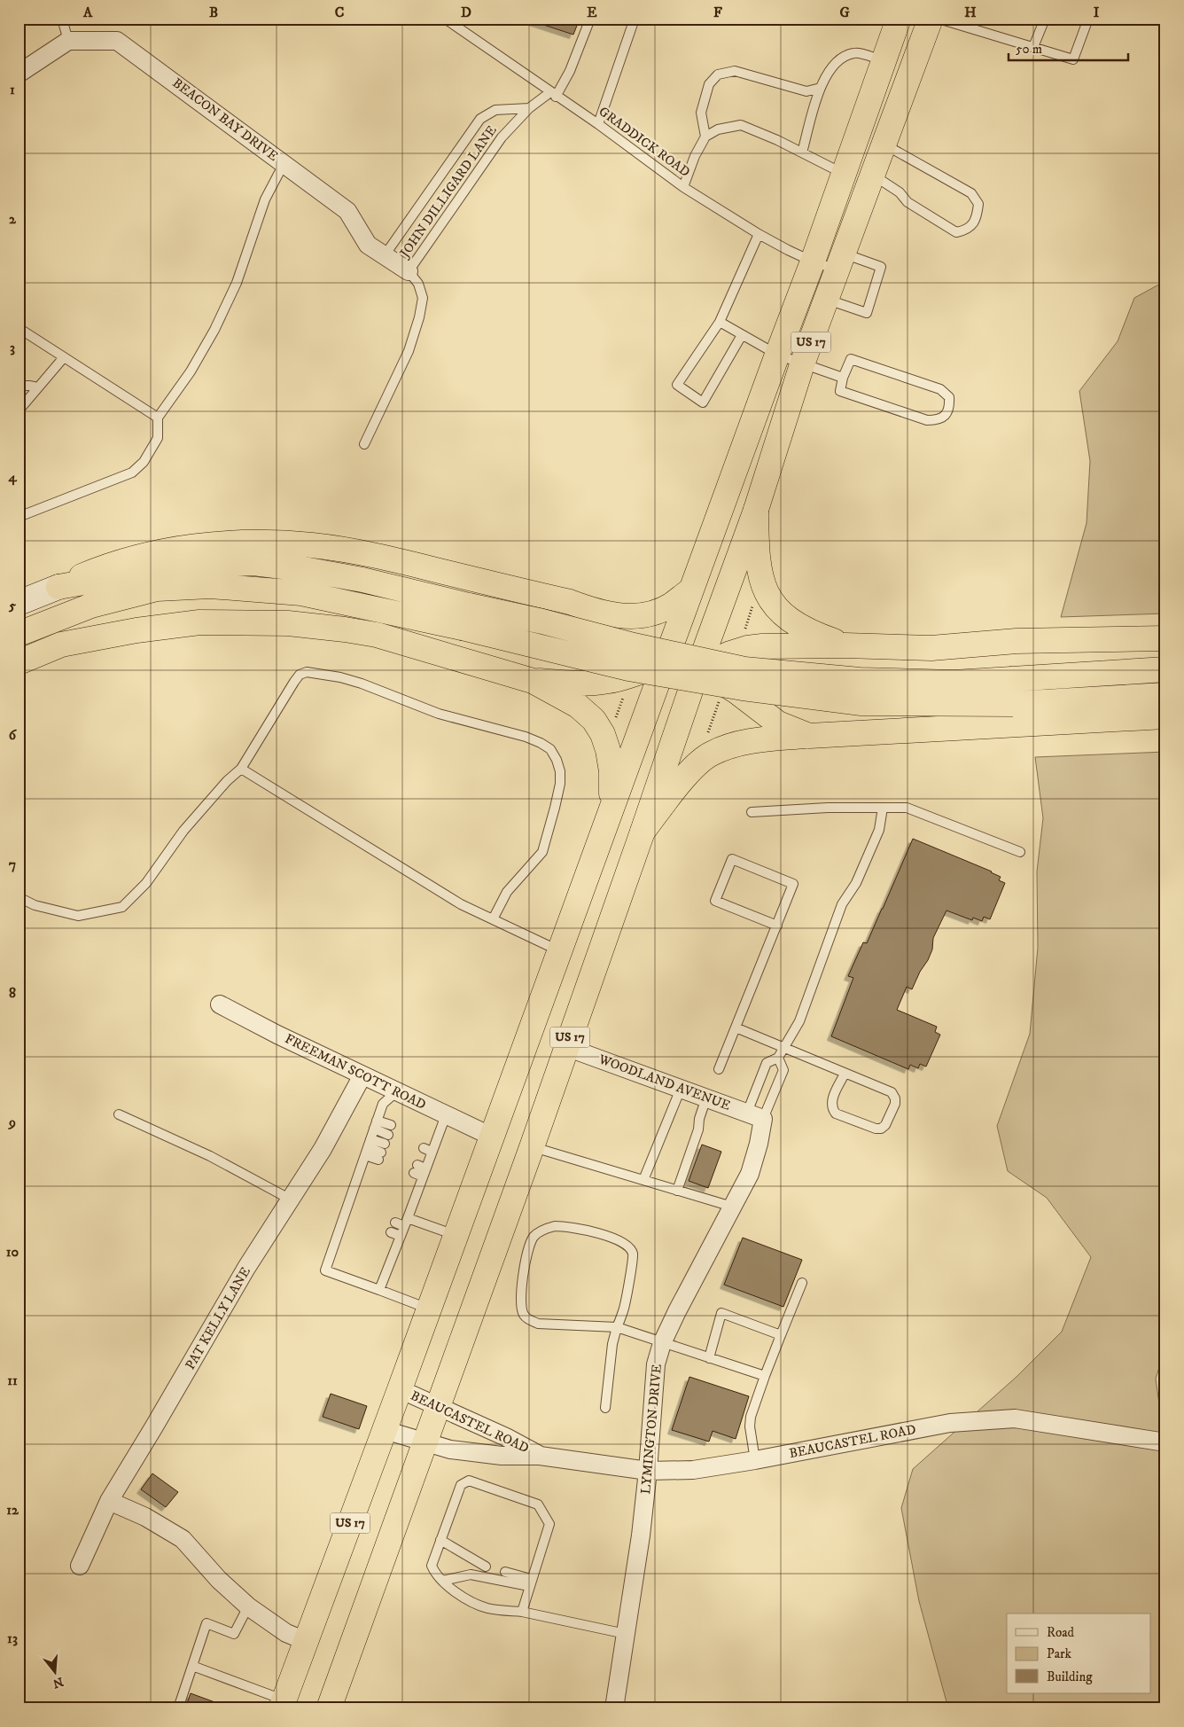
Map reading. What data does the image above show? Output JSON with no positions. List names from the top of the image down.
{
  "streets": {
    "highway": ["US 17"],
    "street": [
      "BEACON BAY DRIVE",
      "FREEMAN SCOTT ROAD",
      "WOODLAND AVENUE",
      "PAT KELLY LANE",
      "BEAUCASTEL ROAD",
      "LYMINGTON DRIVE"
    ],
    "lane": ["GRADDICK ROAD", "JOHN DILLIGARD LANE"]
  },
  "crossings": [
    ["BEACON BAY DRIVE", "JOHN DILLIGARD LANE"],
    ["GRADDICK ROAD", "JOHN DILLIGARD LANE"],
    ["GRADDICK ROAD", "US 17"],
    ["US 17", "FREEMAN SCOTT ROAD"],
    ["US 17", "WOODLAND AVENUE"],
    ["US 17", "BEAUCASTEL ROAD"],
    ["FREEMAN SCOTT ROAD", "PAT KELLY LANE"],
    ["WOODLAND AVENUE", "LYMINGTON DRIVE"],
    ["BEAUCASTEL ROAD", "LYMINGTON DRIVE"]
  ],
  "legend": ["Road", "Park", "Building"],
  "scale_bar": "50 m",
  "north": "bottom",
  "grid": {
    "columns": [
      "A",
      "B",
      "C",
      "D",
      "E",
      "F",
      "G",
      "H",
      "I"
    ],
    "rows": [
      "1",
      "2",
      "3",
      "4",
      "5",
      "6",
      "7",
      "8",
      "9",
      "10",
      "11",
      "12",
      "13"
    ]
  }
}
